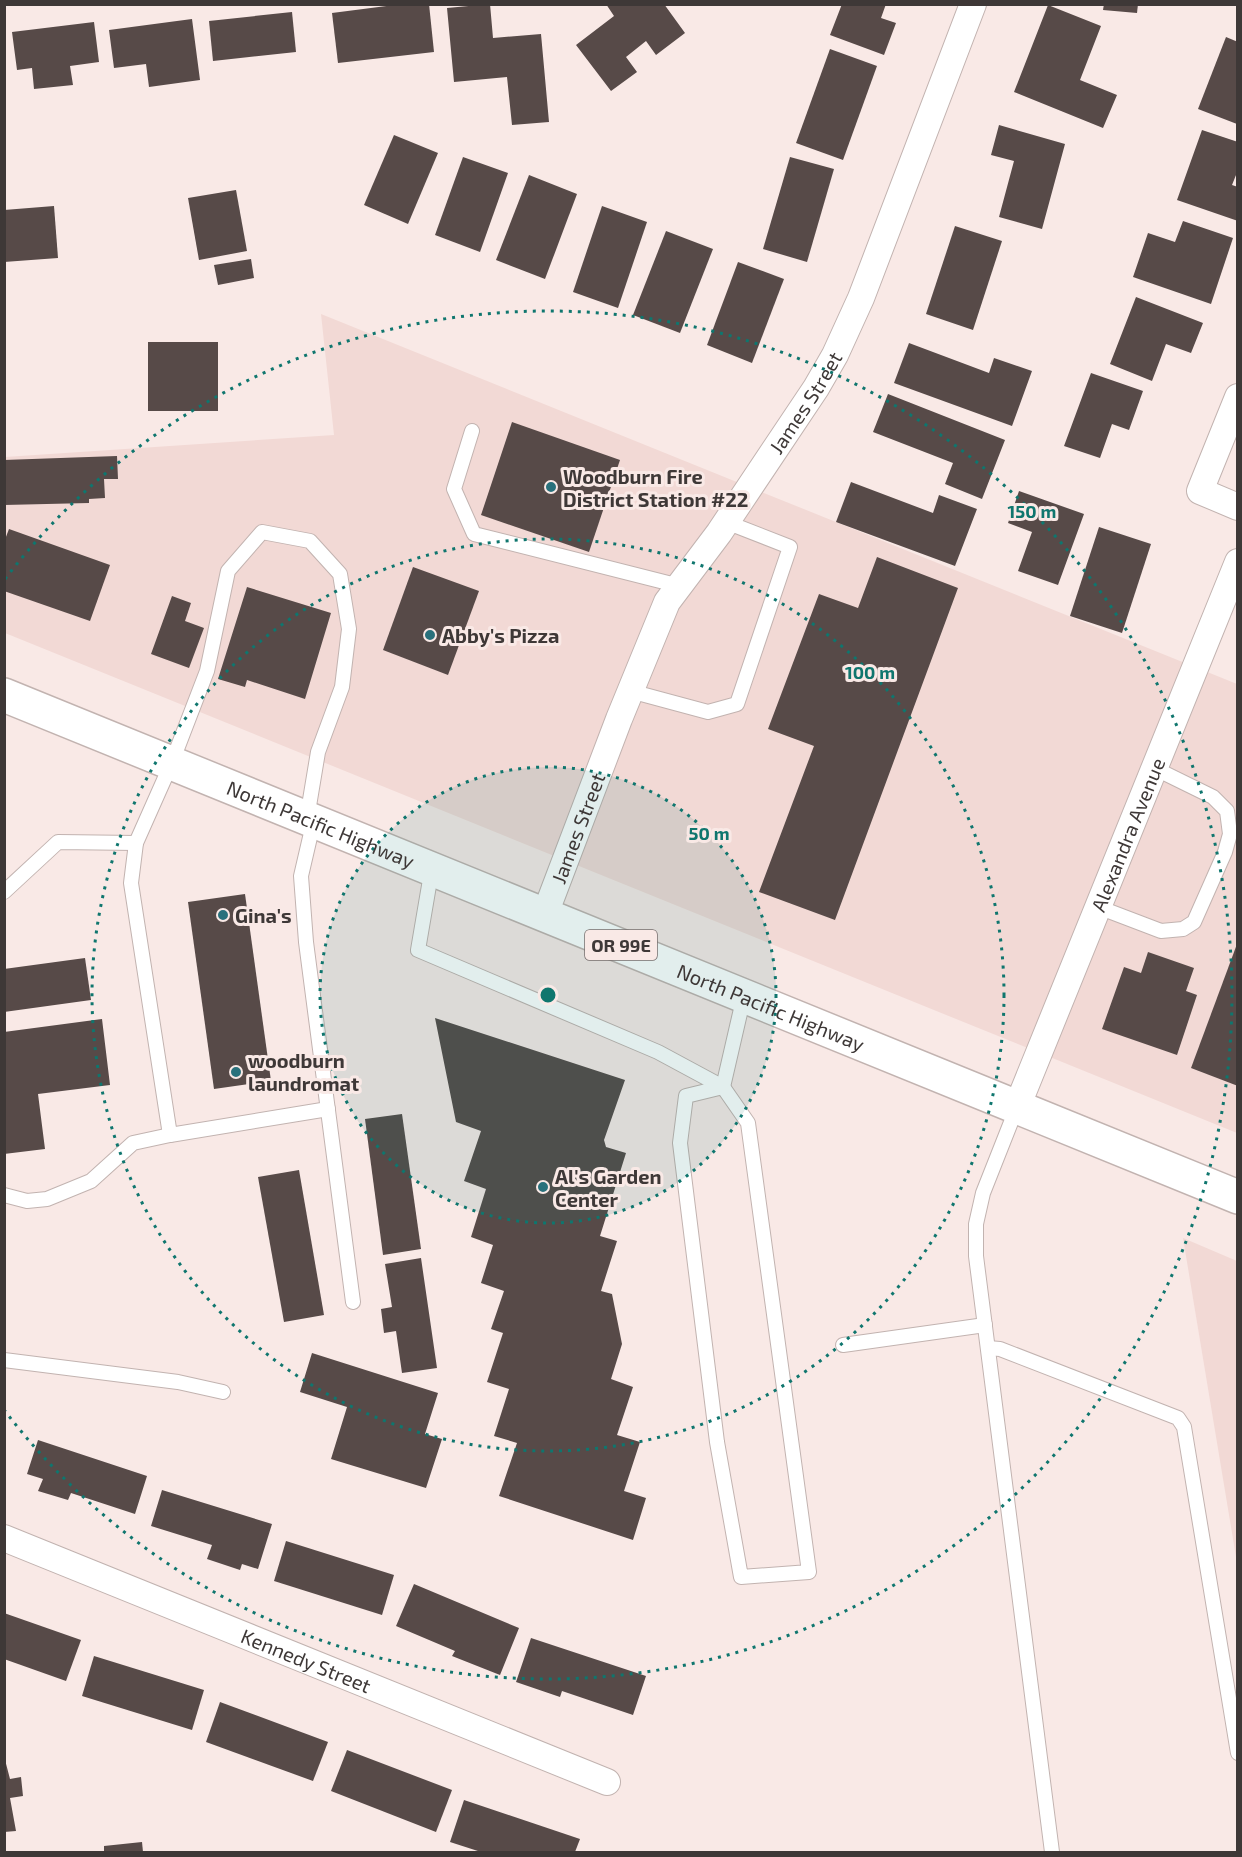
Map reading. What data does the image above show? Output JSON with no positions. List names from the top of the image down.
{
  "streets": {
    "main road": ["North Pacific Highway", "OR 99E"],
    "street": ["James Street", "Alexandra Avenue", "Kennedy Street"]
  },
  "crossings": [
    ["James Street", "North Pacific Highway"],
    ["North Pacific Highway", "Alexandra Avenue"]
  ],
  "places": [
    "Woodburn Fire District Station #22",
    "Abby's Pizza",
    "Gina's",
    "woodburn laundromat",
    "Al's Garden Center"
  ],
  "rings": ["150 m", "100 m", "50 m"]
}
